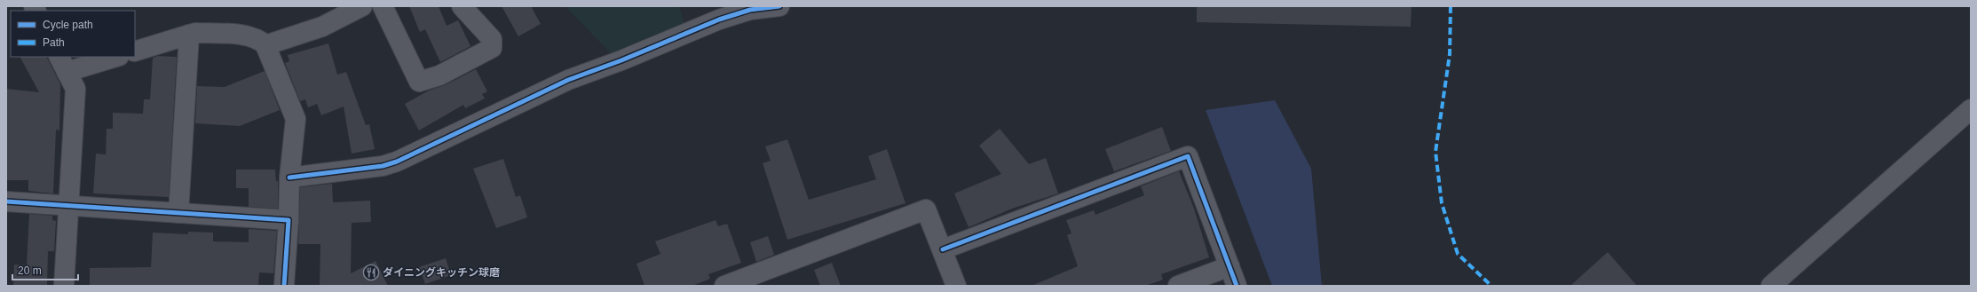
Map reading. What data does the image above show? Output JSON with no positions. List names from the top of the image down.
{
  "places": {
    "restaurant": ["ダイニングキッチン球磨"]
  },
  "legend": ["Cycle path", "Path"],
  "scale_bar": "20 m"
}
